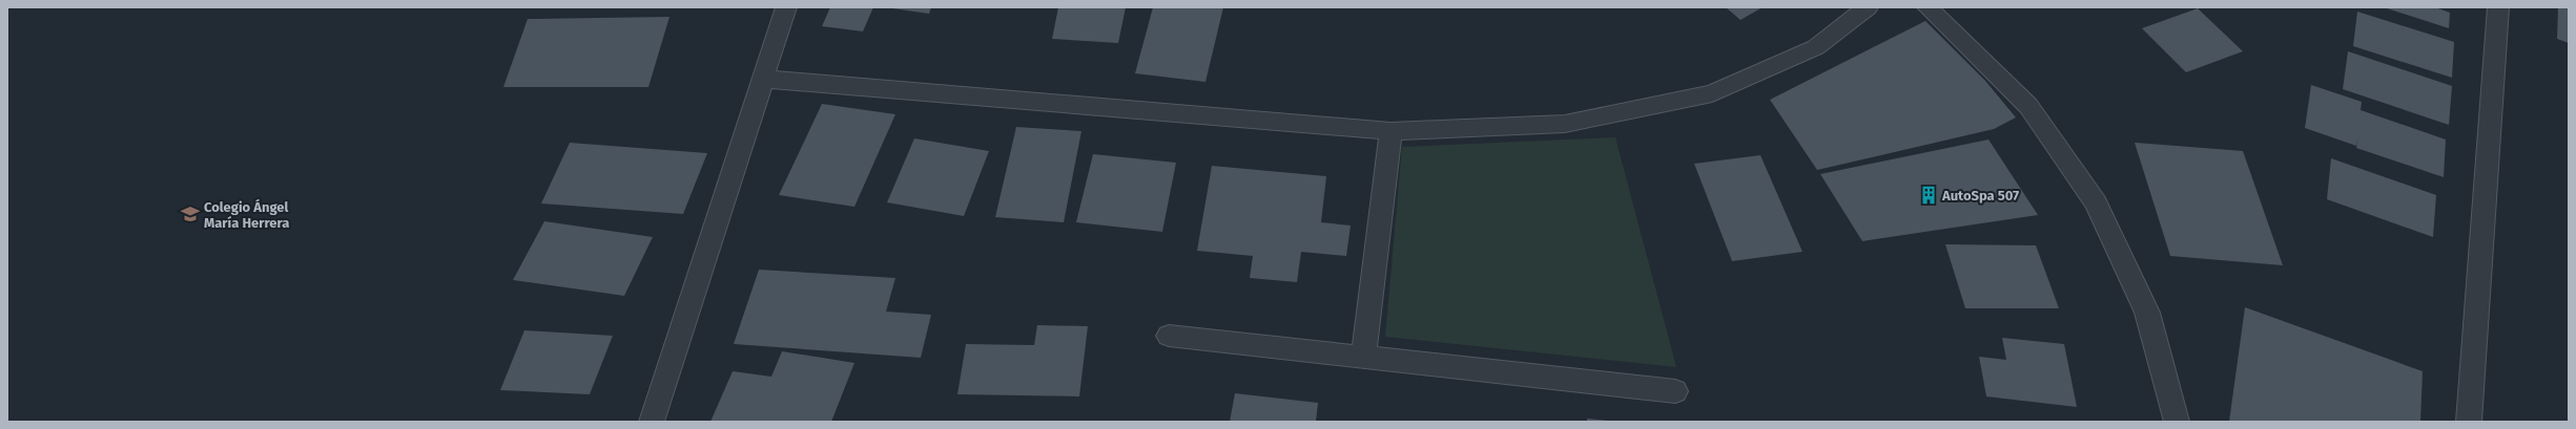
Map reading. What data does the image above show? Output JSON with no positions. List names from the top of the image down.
{
  "places": {
    "building": ["AutoSpa 507"],
    "school or university": ["Colegio Ángel María Herrera"]
  }
}
